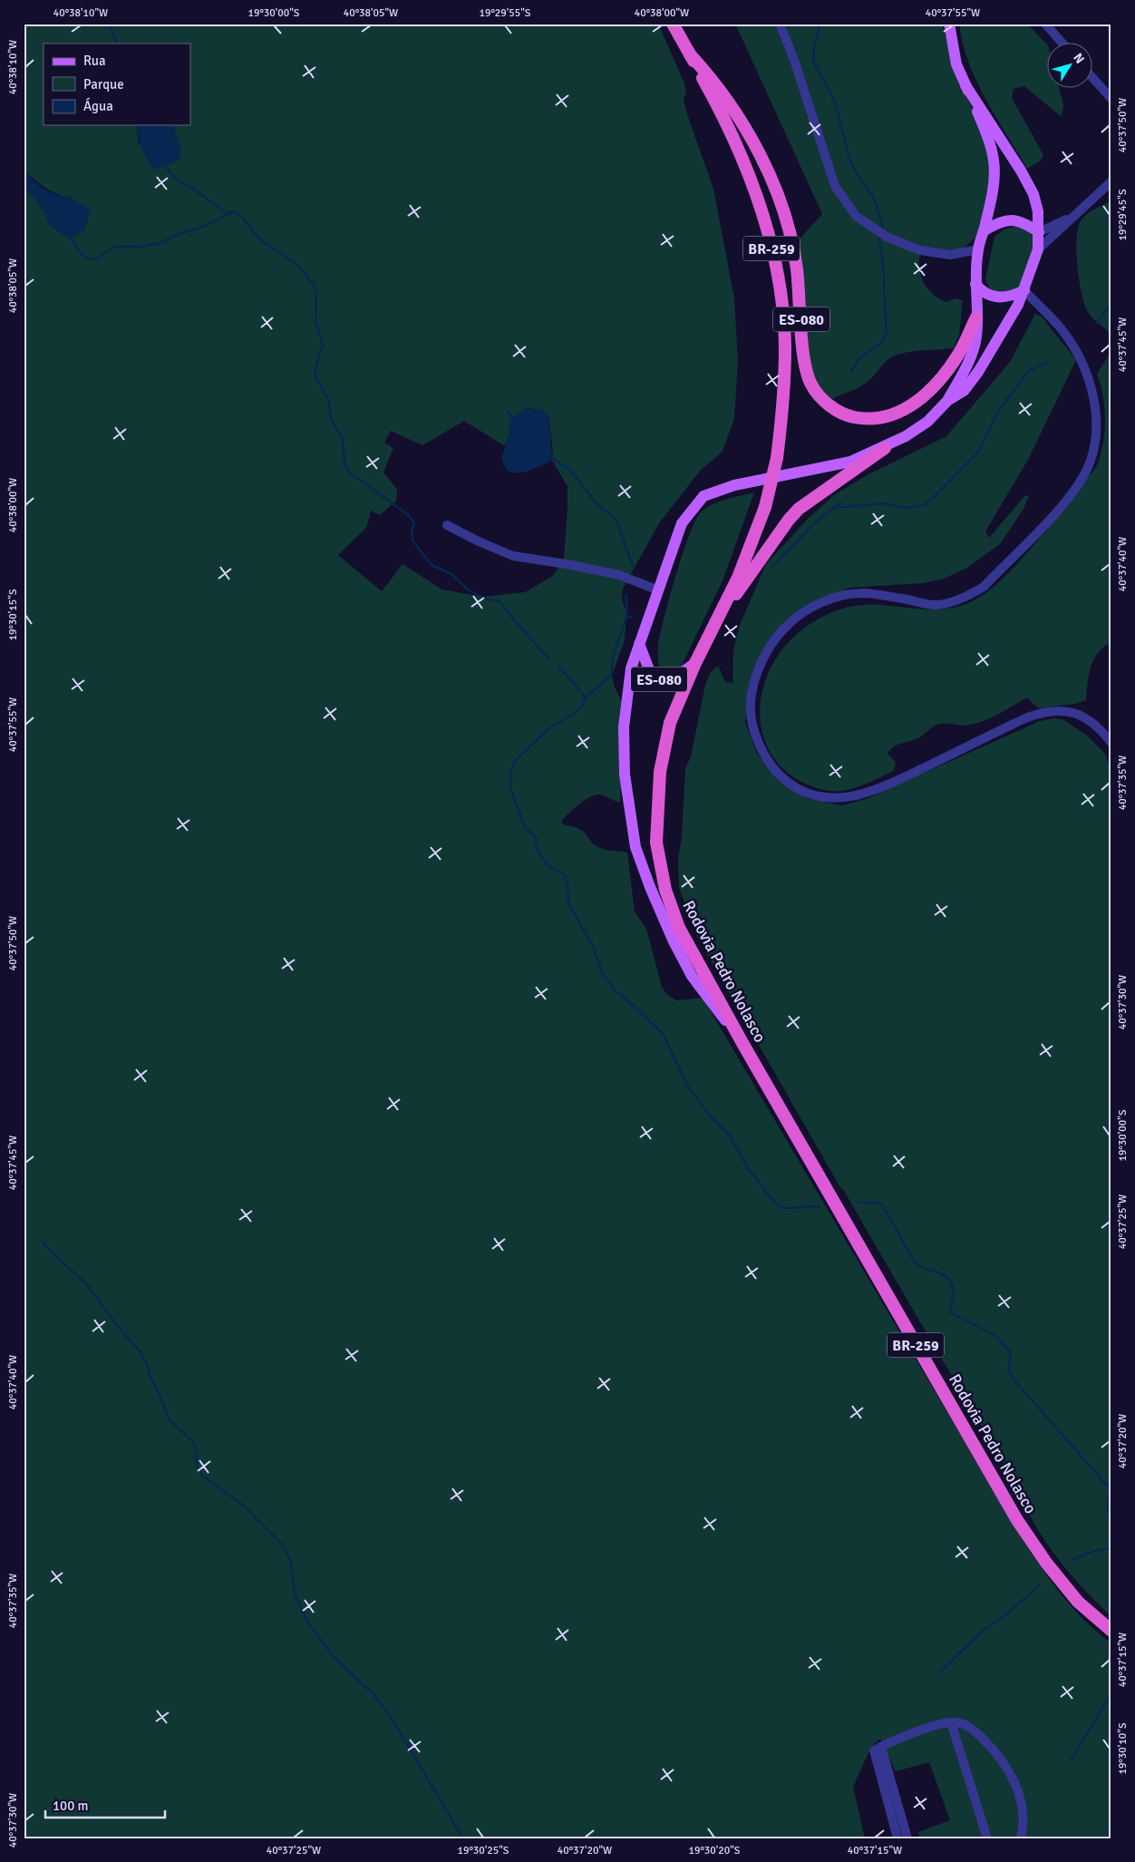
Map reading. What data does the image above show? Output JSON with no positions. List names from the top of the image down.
{
  "streets": {
    "highway": ["BR-259", "ES-080", "Rodovia Pedro Nolasco"]
  },
  "crossings": [
    ["ES-080", "Rodovia Pedro Nolasco"]
  ],
  "legend": ["Rua", "Parque", "Água"],
  "scale_bar": "100 m",
  "north": "top right",
  "coordinates": [
    "40°38'10\"W",
    "19°30'00\"S",
    "40°38'05\"W",
    "19°29'55\"S",
    "40°38'00\"W",
    "40°37'55\"W",
    "40°37'50\"W",
    "19°29'45\"S",
    "40°37'45\"W",
    "40°37'40\"W",
    "19°30'15\"S",
    "40°37'35\"W",
    "40°37'30\"W",
    "40°37'25\"W",
    "40°37'20\"W",
    "40°37'15\"W",
    "19°30'10\"S",
    "19°30'25\"S",
    "19°30'20\"S"
  ]
}
